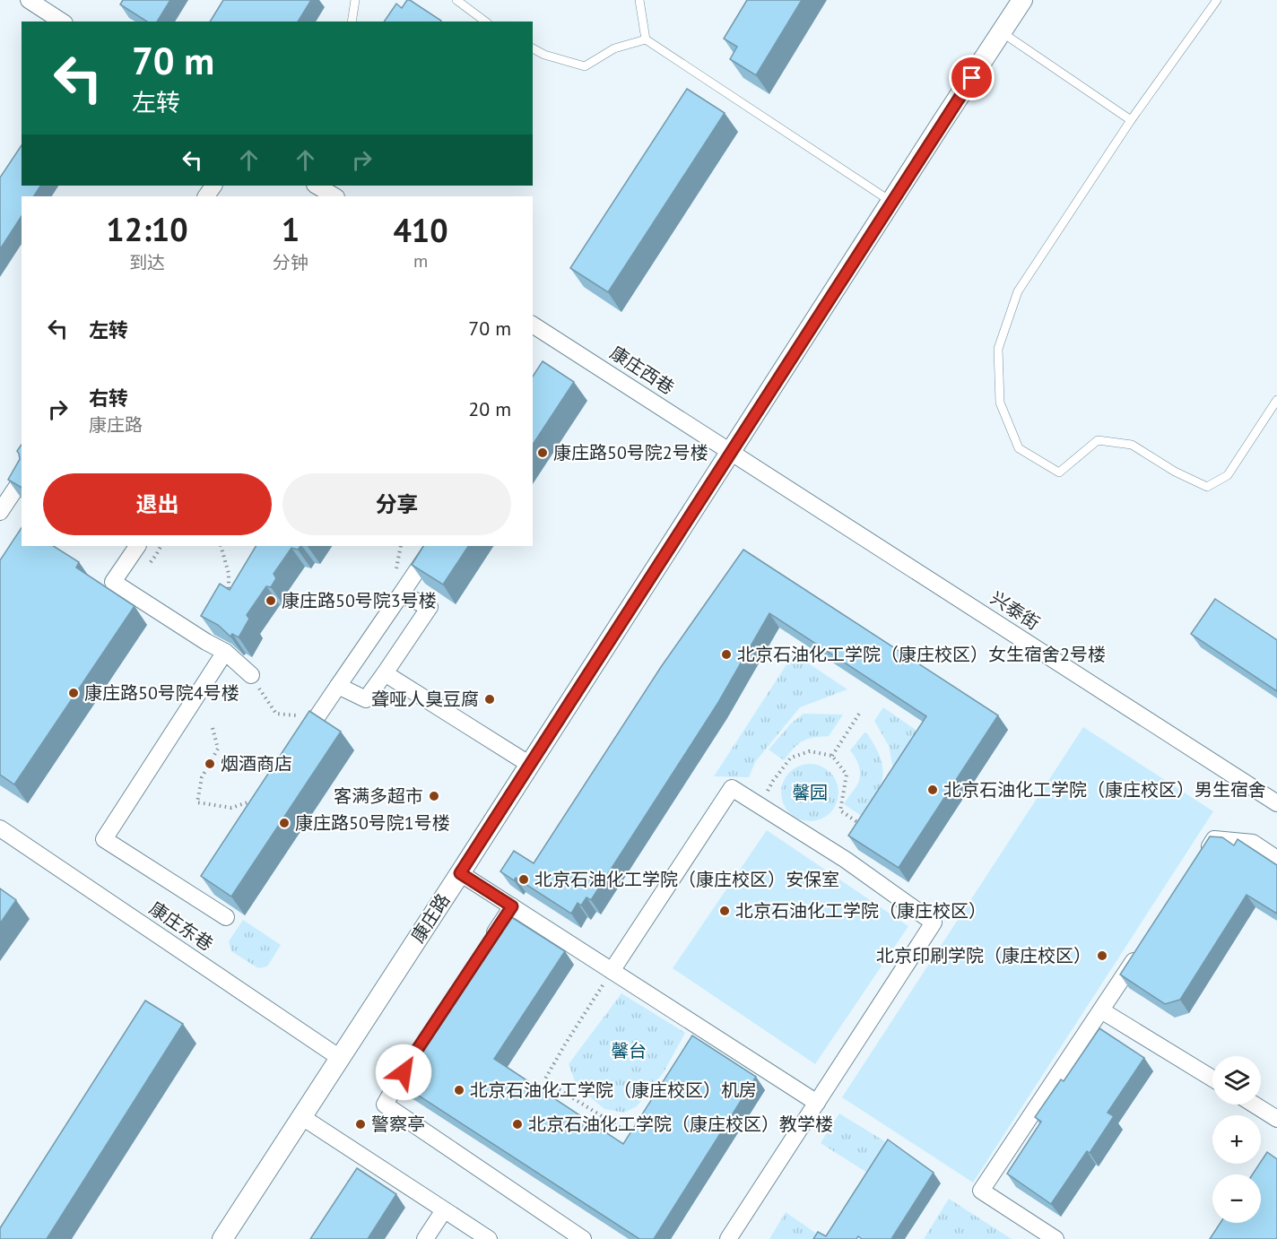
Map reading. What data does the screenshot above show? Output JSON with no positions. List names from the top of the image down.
{
  "streets": {
    "street": [
      "康庄西巷",
      "兴泰街",
      "康庄路",
      "康庄东巷"
    ]
  },
  "crossings": [
    ["康庄西巷", "兴泰街"],
    ["康庄西巷", "康庄路"],
    ["兴泰街", "康庄路"],
    ["康庄路", "康庄东巷"]
  ],
  "parks": ["馨园", "馨台"],
  "places": [
    "康庄路50号院2号楼",
    "康庄路50号院3号楼",
    "北京石油化工学院（康庄校区）女生宿舍2号楼",
    "康庄路50号院4号楼",
    "聋哑人臭豆腐",
    "烟酒商店",
    "北京石油化工学院（康庄校区）男生宿舍",
    "客满多超市",
    "康庄路50号院1号楼",
    "北京石油化工学院（康庄校区）安保室",
    "北京石油化工学院（康庄校区）",
    "北京印刷学院（康庄校区）",
    "北京石油化工学院（康庄校区）机房",
    "警察亭",
    "北京石油化工学院（康庄校区）教学楼"
  ],
  "page": {
    "turn": ["70 m", "左转"],
    "eta": [
      "12:10",
      "到达",
      "1",
      "分钟",
      "410",
      "m"
    ],
    "list": [
      {
        "name": "左转",
        "value": "70 m"
      },
      {
        "name": "右转",
        "note": "康庄路",
        "value": "20 m"
      }
    ],
    "buttons": ["退出", "分享"],
    "map_buttons": ["+", "−"]
  }
}
